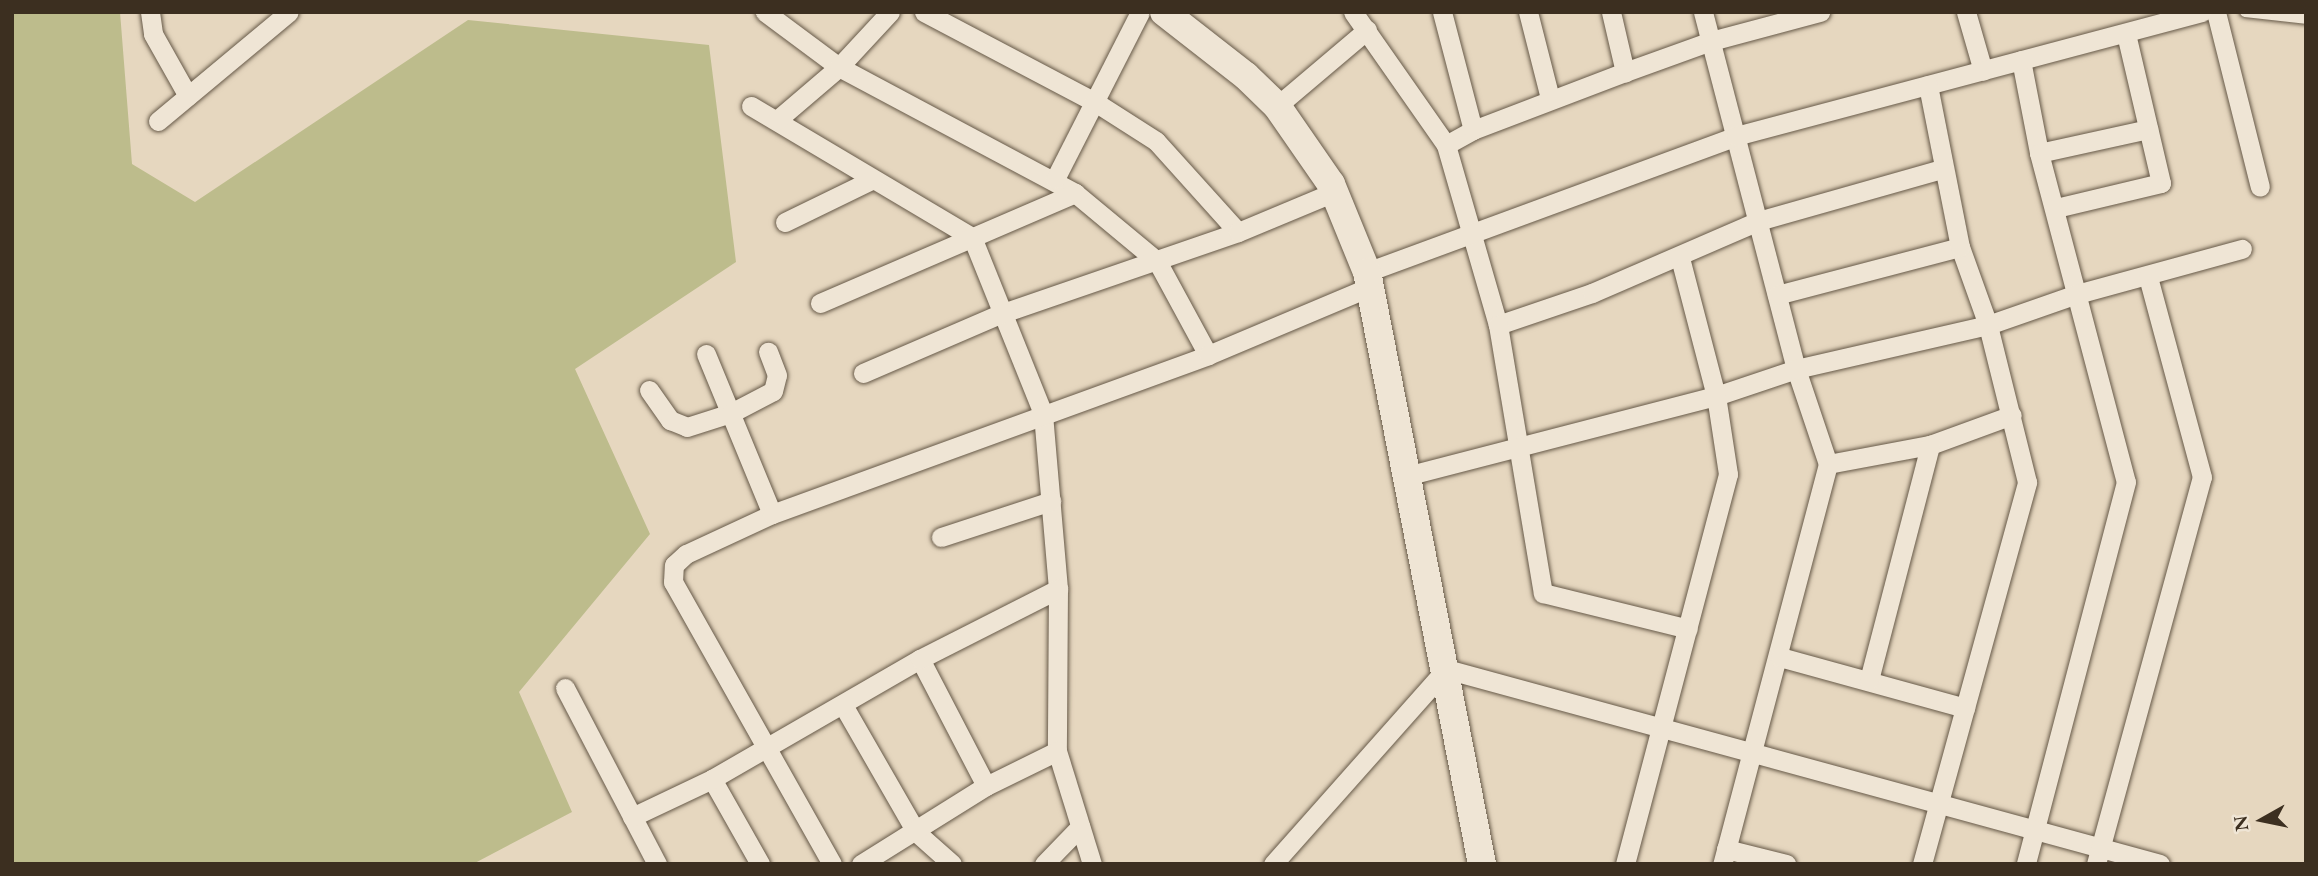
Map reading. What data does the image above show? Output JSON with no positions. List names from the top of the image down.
{
  "north": "left"
}
